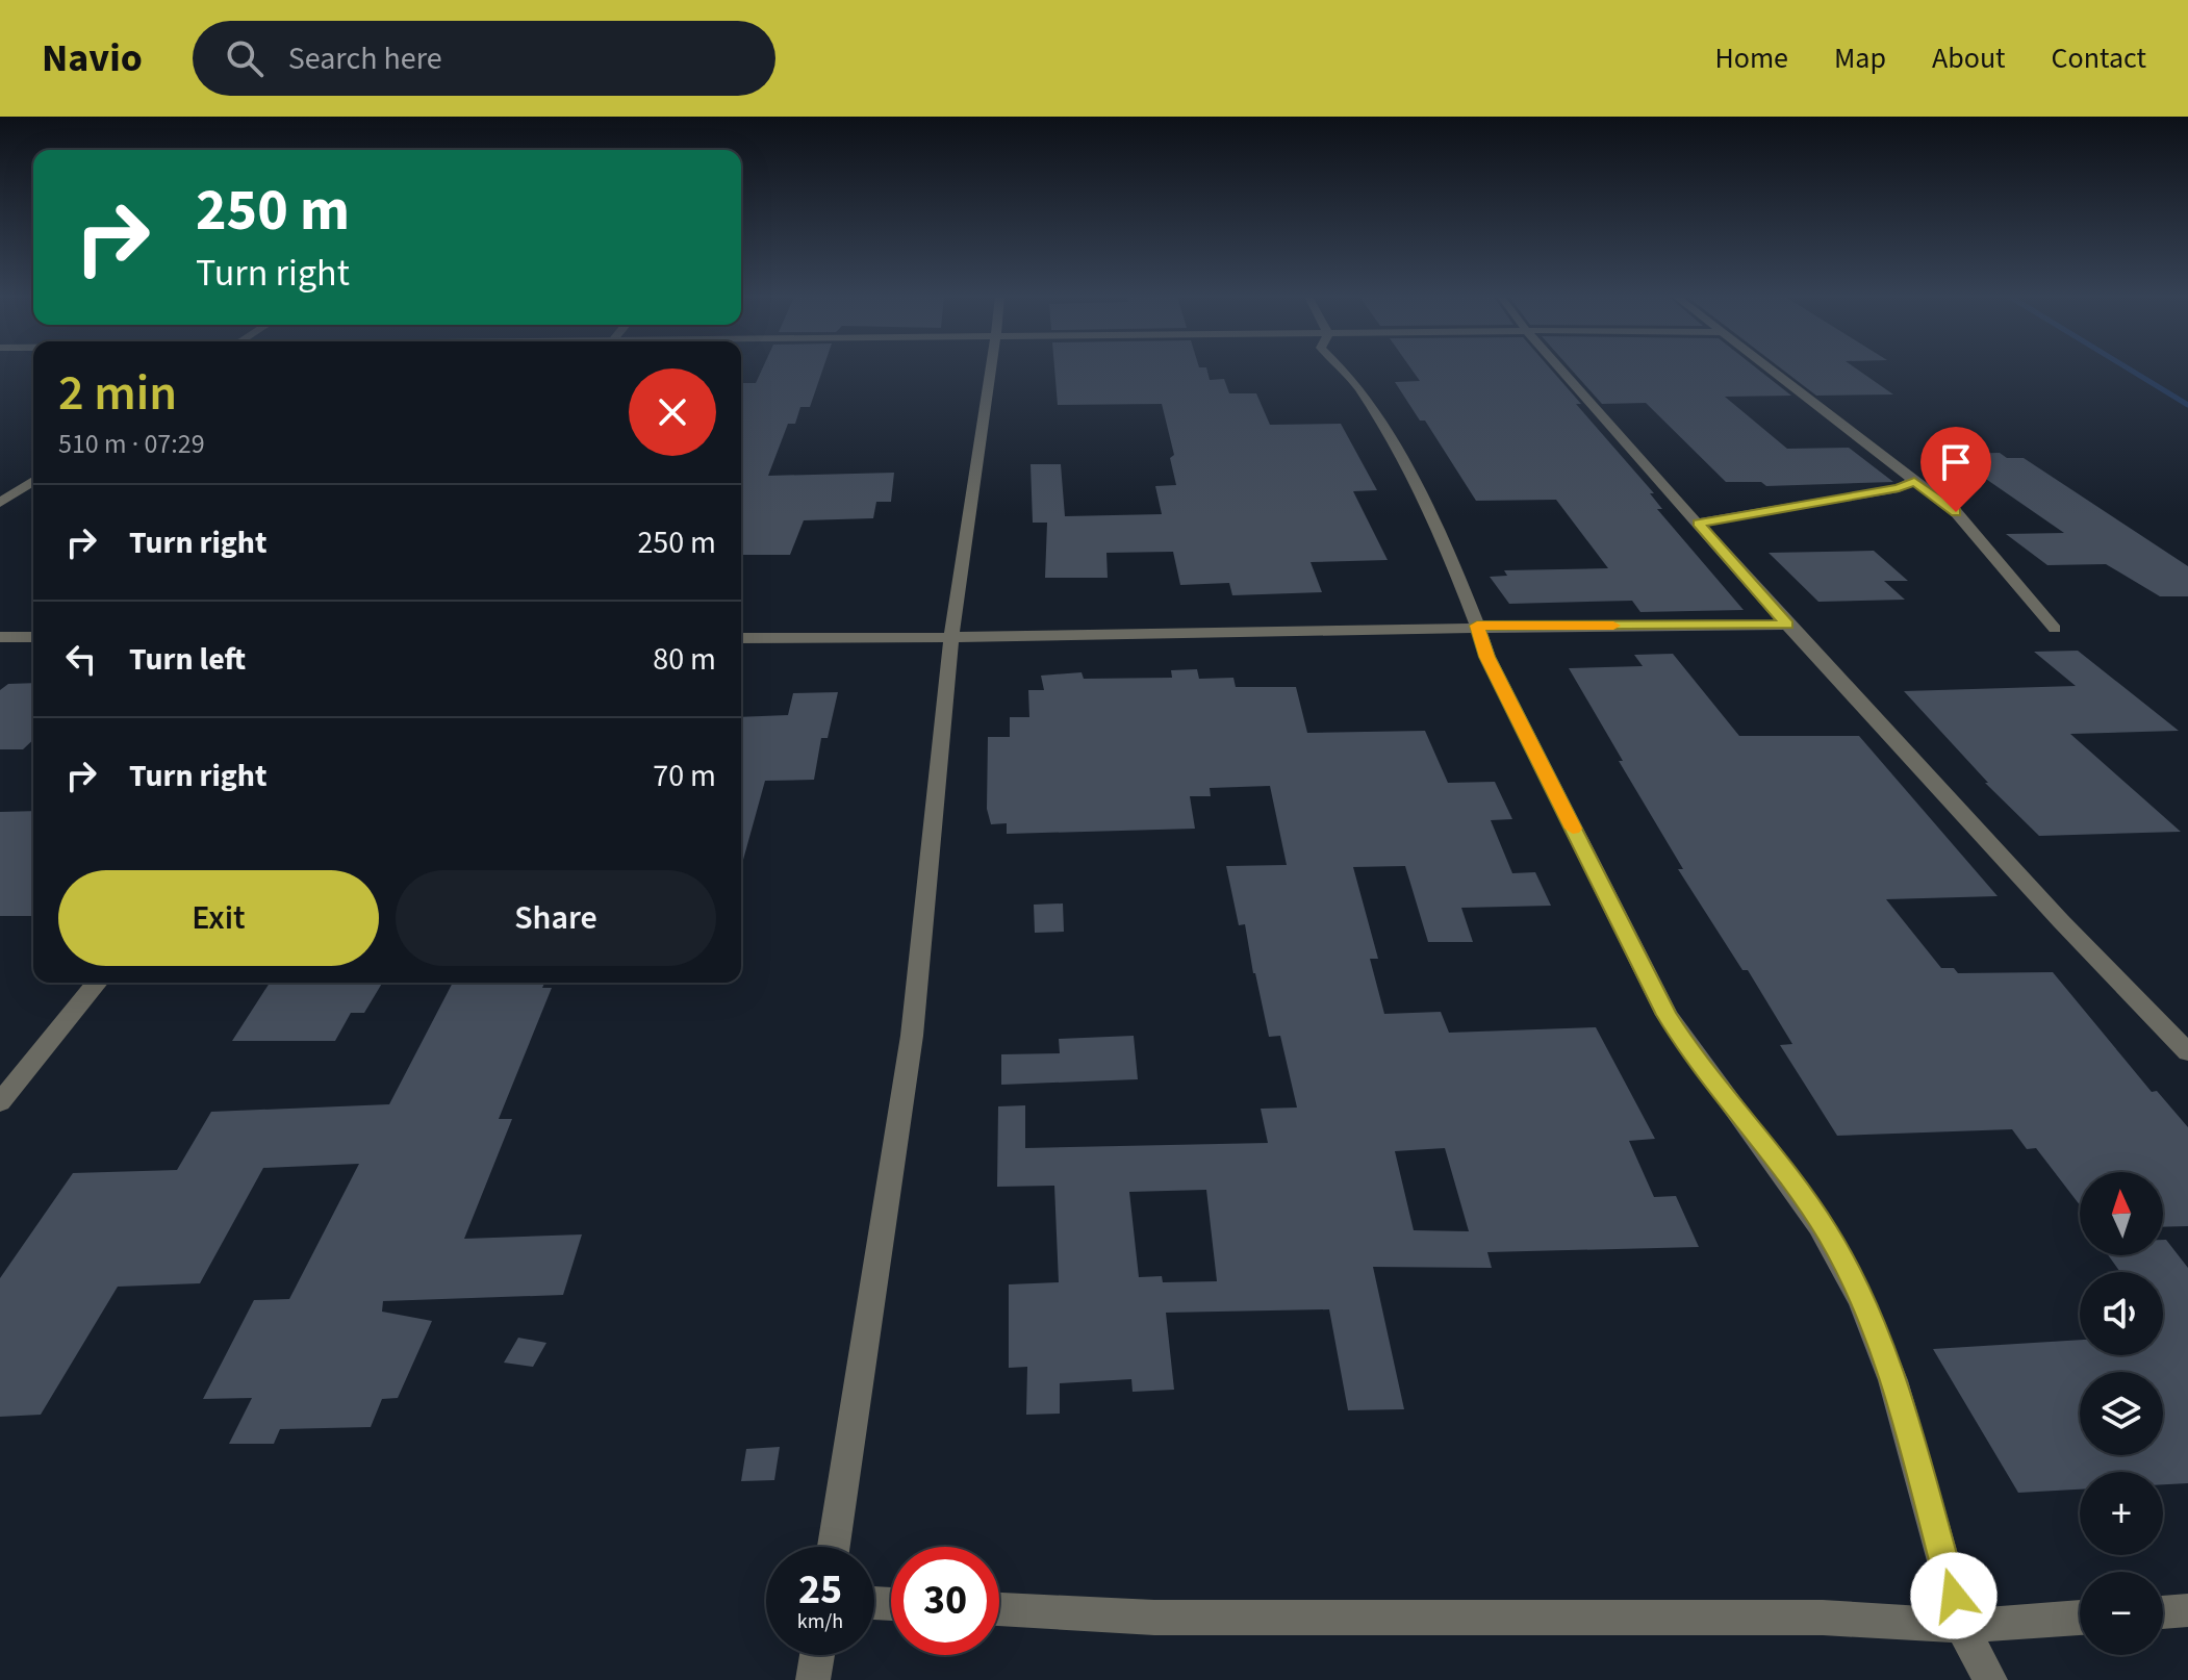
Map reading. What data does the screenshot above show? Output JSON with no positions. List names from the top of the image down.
{
  "north": "top",
  "page": {
    "header": "Navio",
    "search": "Search here",
    "nav": [
      "Home",
      "Map",
      "About",
      "Contact"
    ],
    "turn": ["250 m", "Turn right"],
    "heading": ["2 min", "510 m · 07:29"],
    "list": [
      {
        "name": "Turn right",
        "value": "250 m"
      },
      {
        "name": "Turn left",
        "value": "80 m"
      },
      {
        "name": "Turn right",
        "value": "70 m"
      }
    ],
    "buttons": ["Exit", "Share"],
    "map_buttons": ["+", "−"],
    "speed": "25 km/h",
    "limit": "30"
  }
}
